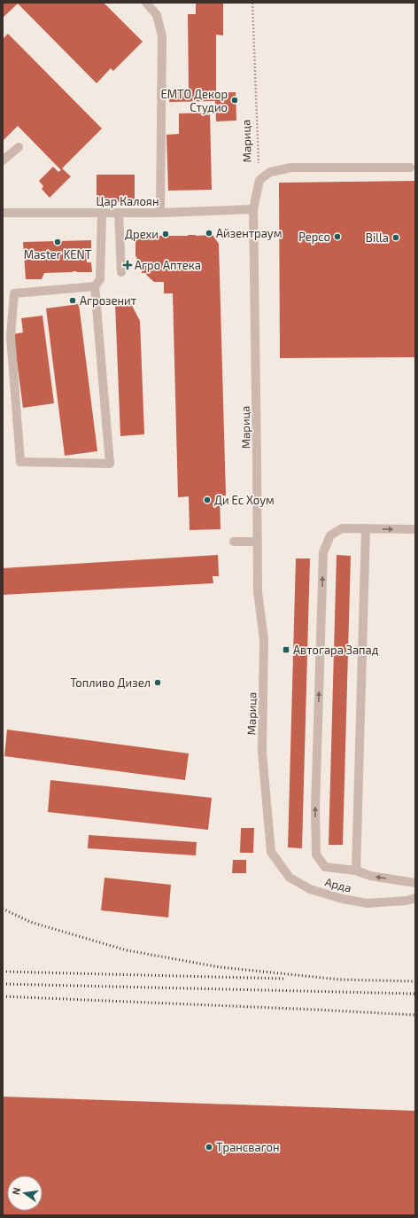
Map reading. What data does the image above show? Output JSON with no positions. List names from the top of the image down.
{
  "streets": {
    "street": ["Марица", "Цар Калоян", "Арда"]
  },
  "crossings": [
    ["Марица", "Цар Калоян"],
    ["Марица", "Арда"]
  ],
  "places": {
    "other": [
      "ЕМТО Декор Студио",
      "Айзентраум",
      "Дрехи",
      "Pepco",
      "Billa",
      "Master KENT",
      "Агрозенит",
      "Ди Ес Хоум",
      "Топливо Дизел",
      "Tрансвагон"
    ],
    "health": ["Агро Аптека"],
    "transit": ["Автогара Запад"]
  },
  "north": "left"
}
